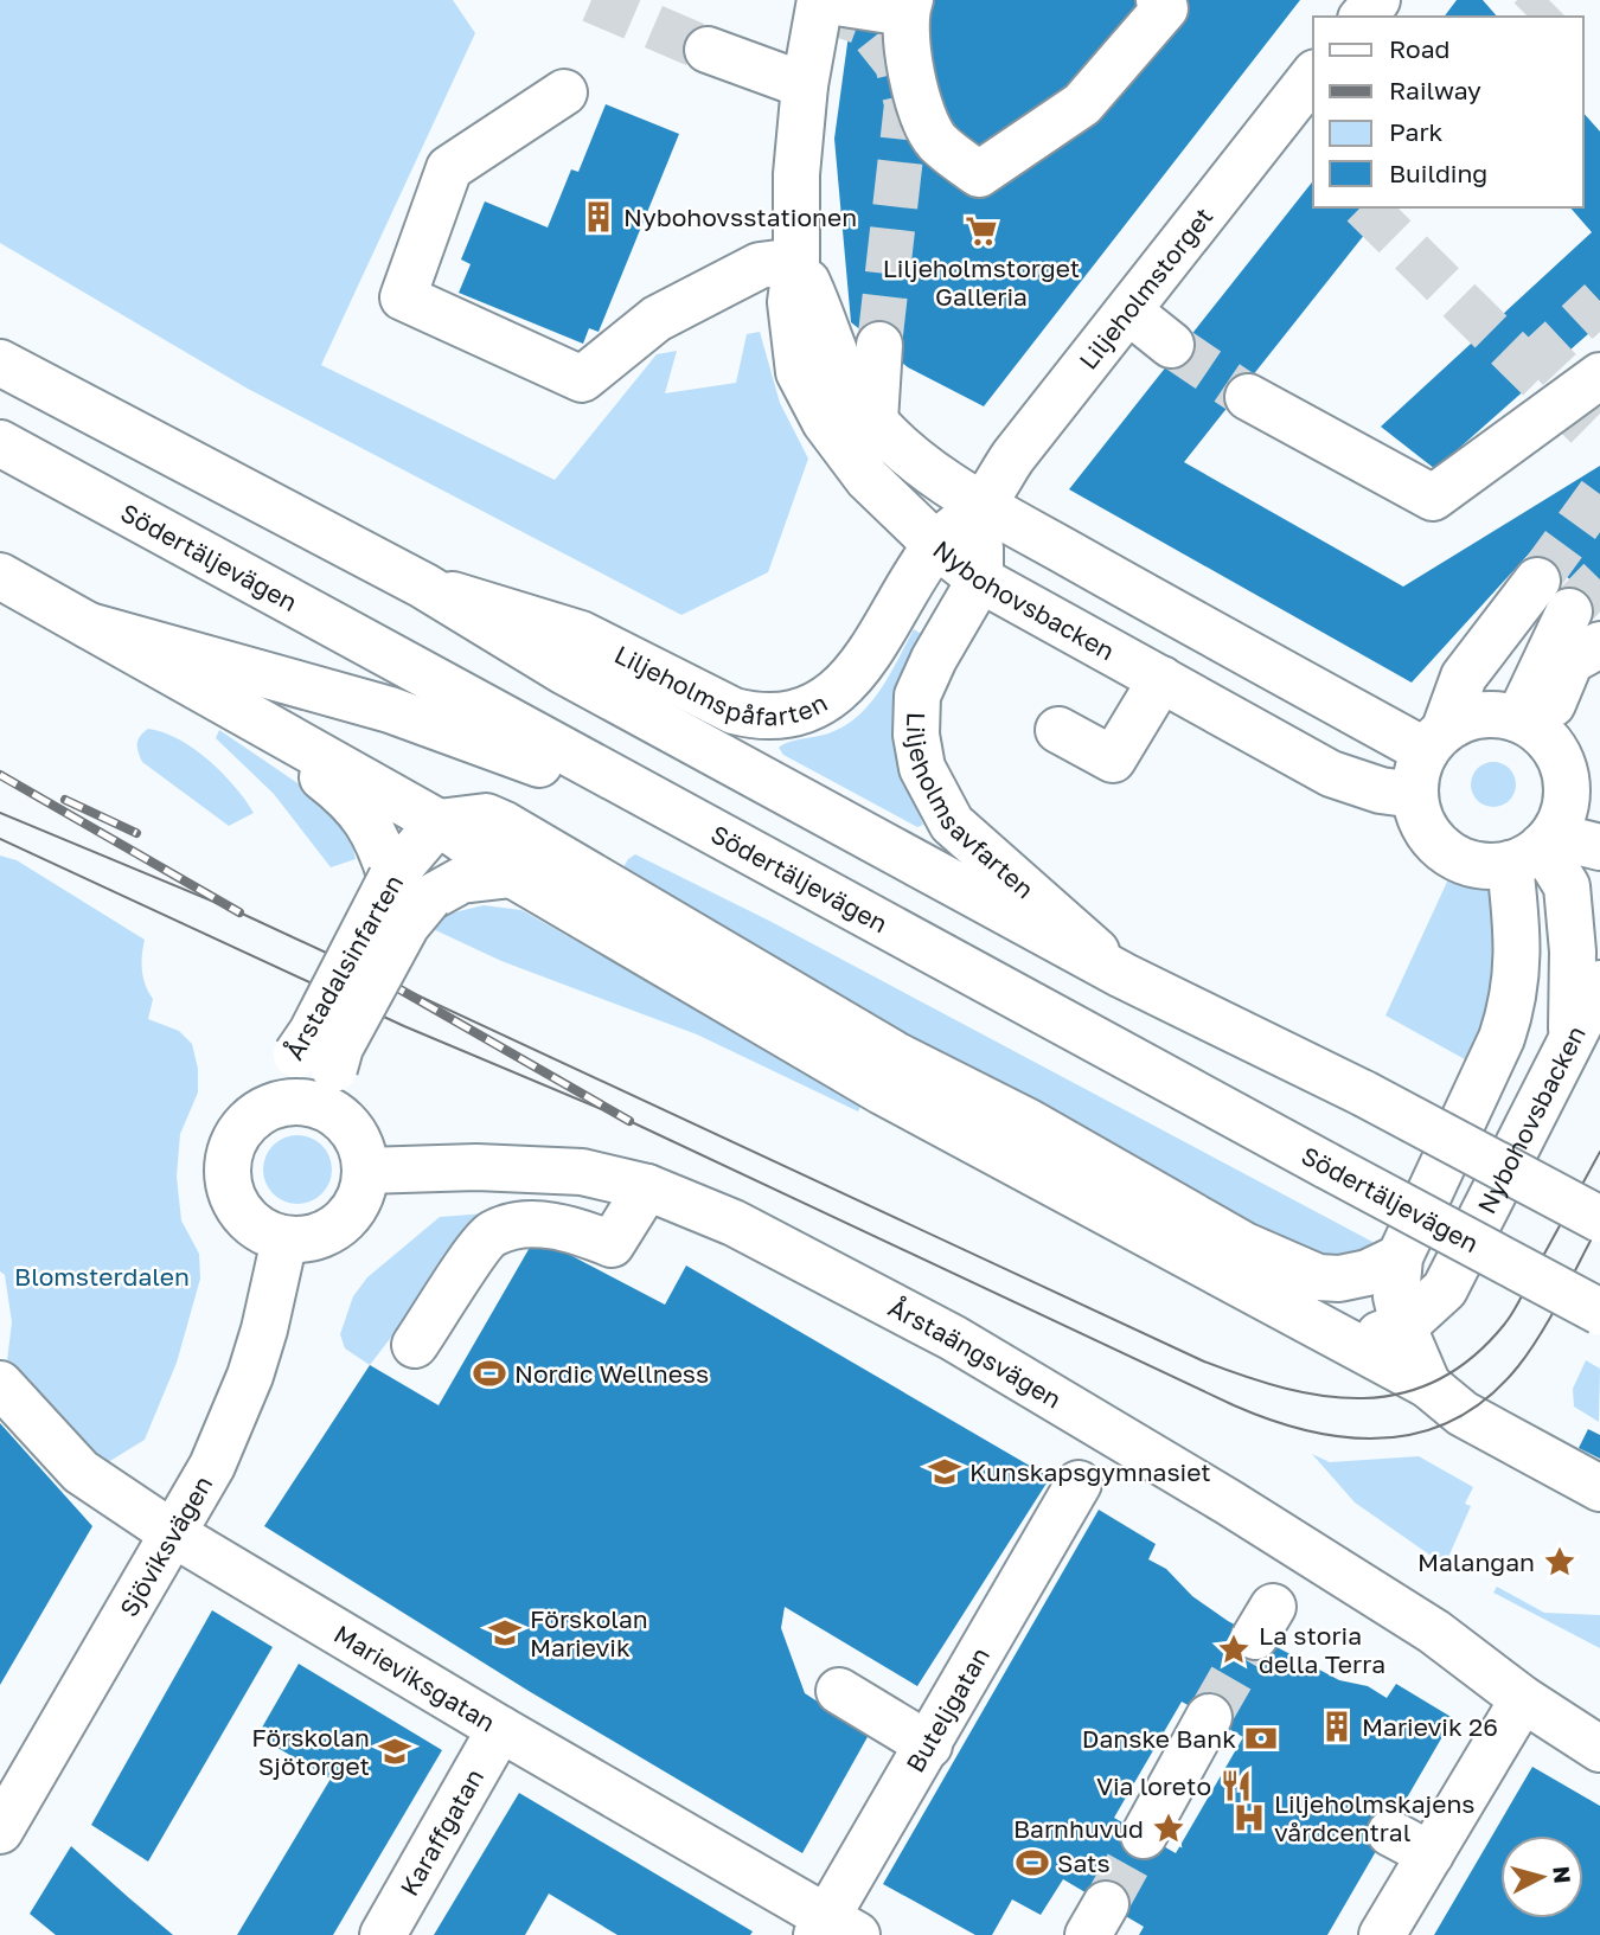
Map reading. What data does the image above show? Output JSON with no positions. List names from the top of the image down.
{
  "streets": {
    "street": [
      "Liljeholmstorget",
      "Södertäljevägen",
      "Nybohovsbacken",
      "Liljeholmspåfarten",
      "Liljeholmsavfarten",
      "Årstadalsinfarten",
      "Årstaängsvägen",
      "Sjöviksvägen",
      "Marieviksgatan",
      "Buteljgatan",
      "Karaffgatan"
    ]
  },
  "crossings": [
    ["Liljeholmstorget", "Nybohovsbacken"],
    ["Liljeholmstorget", "Liljeholmspåfarten"],
    ["Liljeholmstorget", "Liljeholmsavfarten"],
    ["Södertäljevägen", "Årstadalsinfarten"],
    ["Nybohovsbacken", "Liljeholmspåfarten"],
    ["Nybohovsbacken", "Liljeholmsavfarten"],
    ["Liljeholmspåfarten", "Liljeholmsavfarten"],
    ["Årstadalsinfarten", "Årstaängsvägen"],
    ["Årstadalsinfarten", "Sjöviksvägen"],
    ["Årstaängsvägen", "Sjöviksvägen"],
    ["Sjöviksvägen", "Marieviksgatan"],
    ["Marieviksgatan", "Buteljgatan"],
    ["Marieviksgatan", "Karaffgatan"]
  ],
  "parks": ["Blomsterdalen"],
  "places": {
    "building": ["Nybohovsstationen", "Marievik 26"],
    "supermarket": ["Liljeholmstorget Galleria"],
    "sports": ["Nordic Wellness", "Sats"],
    "school or university": ["Kunskapsgymnasiet", "Förskolan Marievik", "Förskolan Sjötorget"],
    "place": ["Malangan", "La storia della Terra", "Barnhuvud"],
    "bank": ["Danske Bank"],
    "restaurant": ["Via loreto"],
    "hospital": ["Liljeholmskajens vårdcentral"]
  },
  "legend": [
    "Road",
    "Railway",
    "Park",
    "Building"
  ],
  "north": "right"
}
